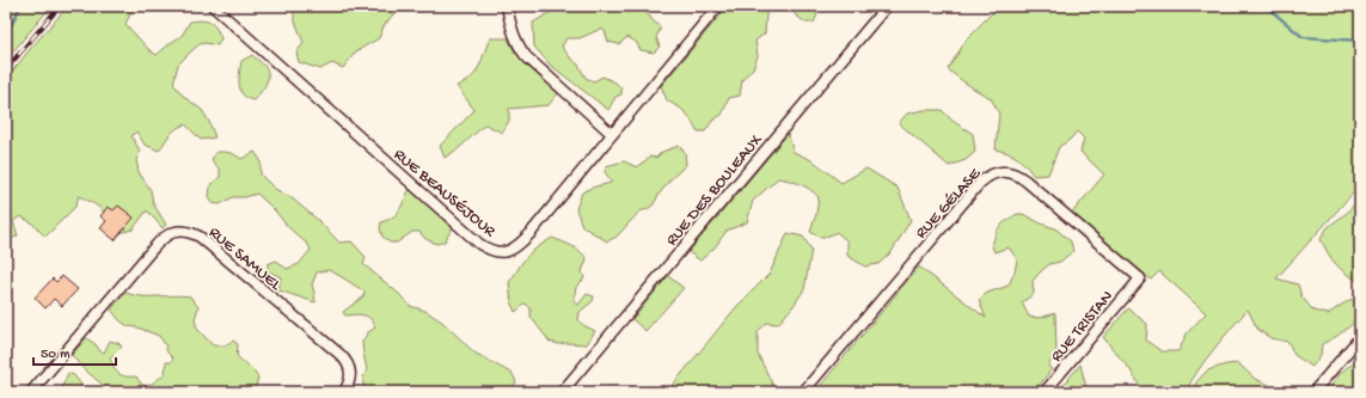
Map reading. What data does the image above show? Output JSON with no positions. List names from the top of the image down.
{
  "streets": {
    "street": [
      "RUE DES BOULEAUX",
      "RUE BEAUSÉJOUR",
      "RUE GÉLASE",
      "RUE SAMUEL",
      "RUE TRISTAN"
    ]
  },
  "crossings": [
    ["RUE GÉLASE", "RUE TRISTAN"]
  ],
  "scale_bar": "50 m"
}
